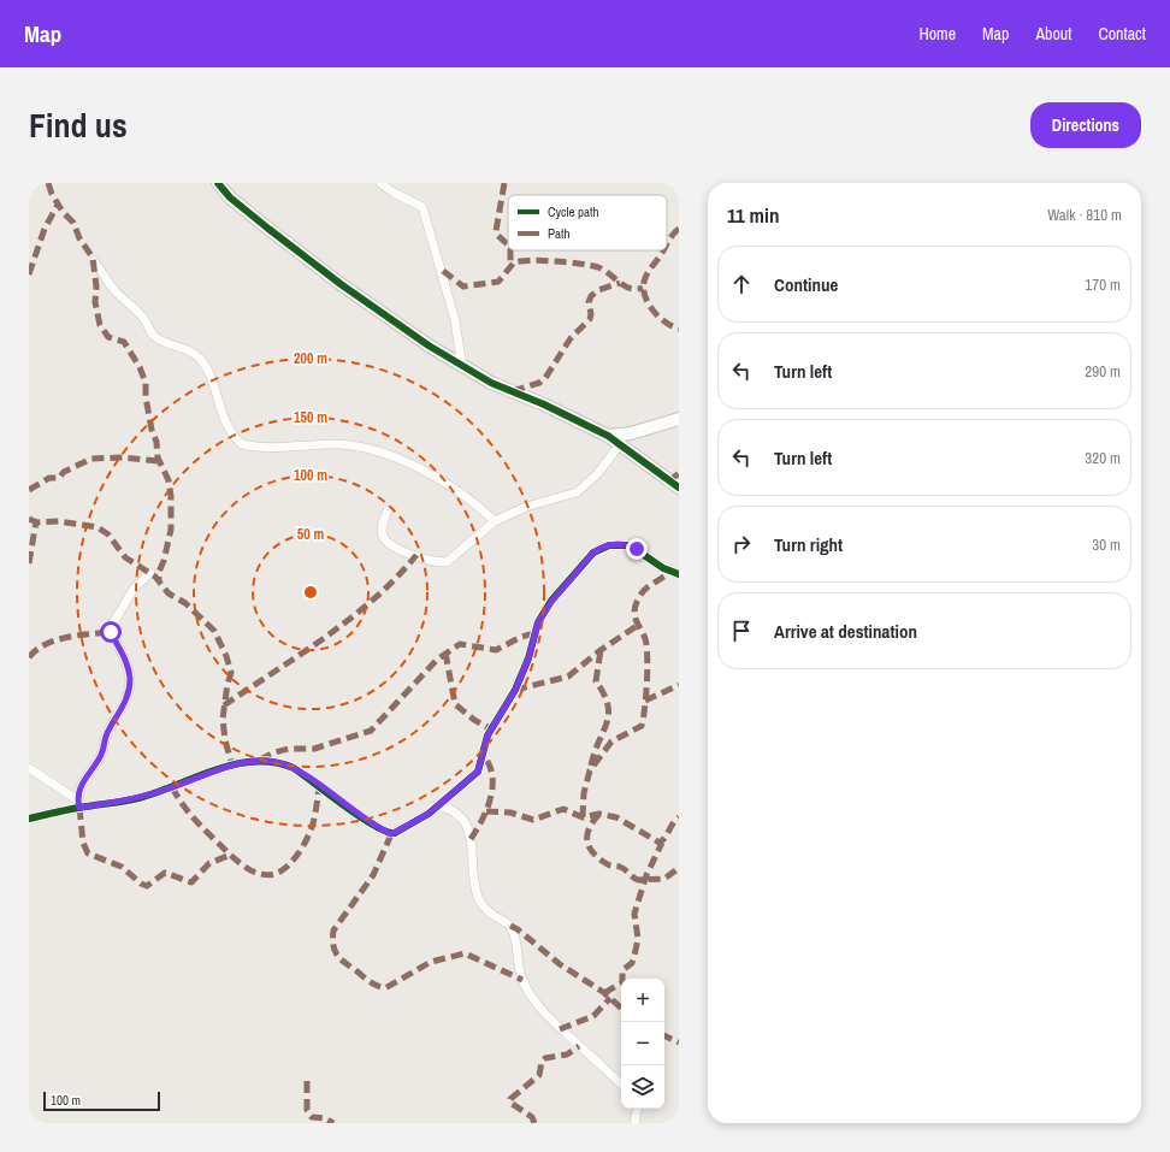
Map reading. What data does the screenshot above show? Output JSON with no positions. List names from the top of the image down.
{
  "legend": ["Cycle path", "Path"],
  "scale_bar": "100 m",
  "page": {
    "header": "Map",
    "nav": [
      "Home",
      "Map",
      "About",
      "Contact"
    ],
    "title": "Find us",
    "buttons": "Directions",
    "heading": ["11 min", "Walk · 810 m"],
    "list": [
      ["Continue", "170 m"],
      ["Turn left", "290 m"],
      ["Turn left", "320 m"],
      ["Turn right", "30 m"],
      "Arrive at destination"
    ],
    "map_buttons": ["+", "−"],
    "scale": "100 m"
  },
  "rings": [
    "200 m",
    "150 m",
    "100 m",
    "50 m"
  ]
}
